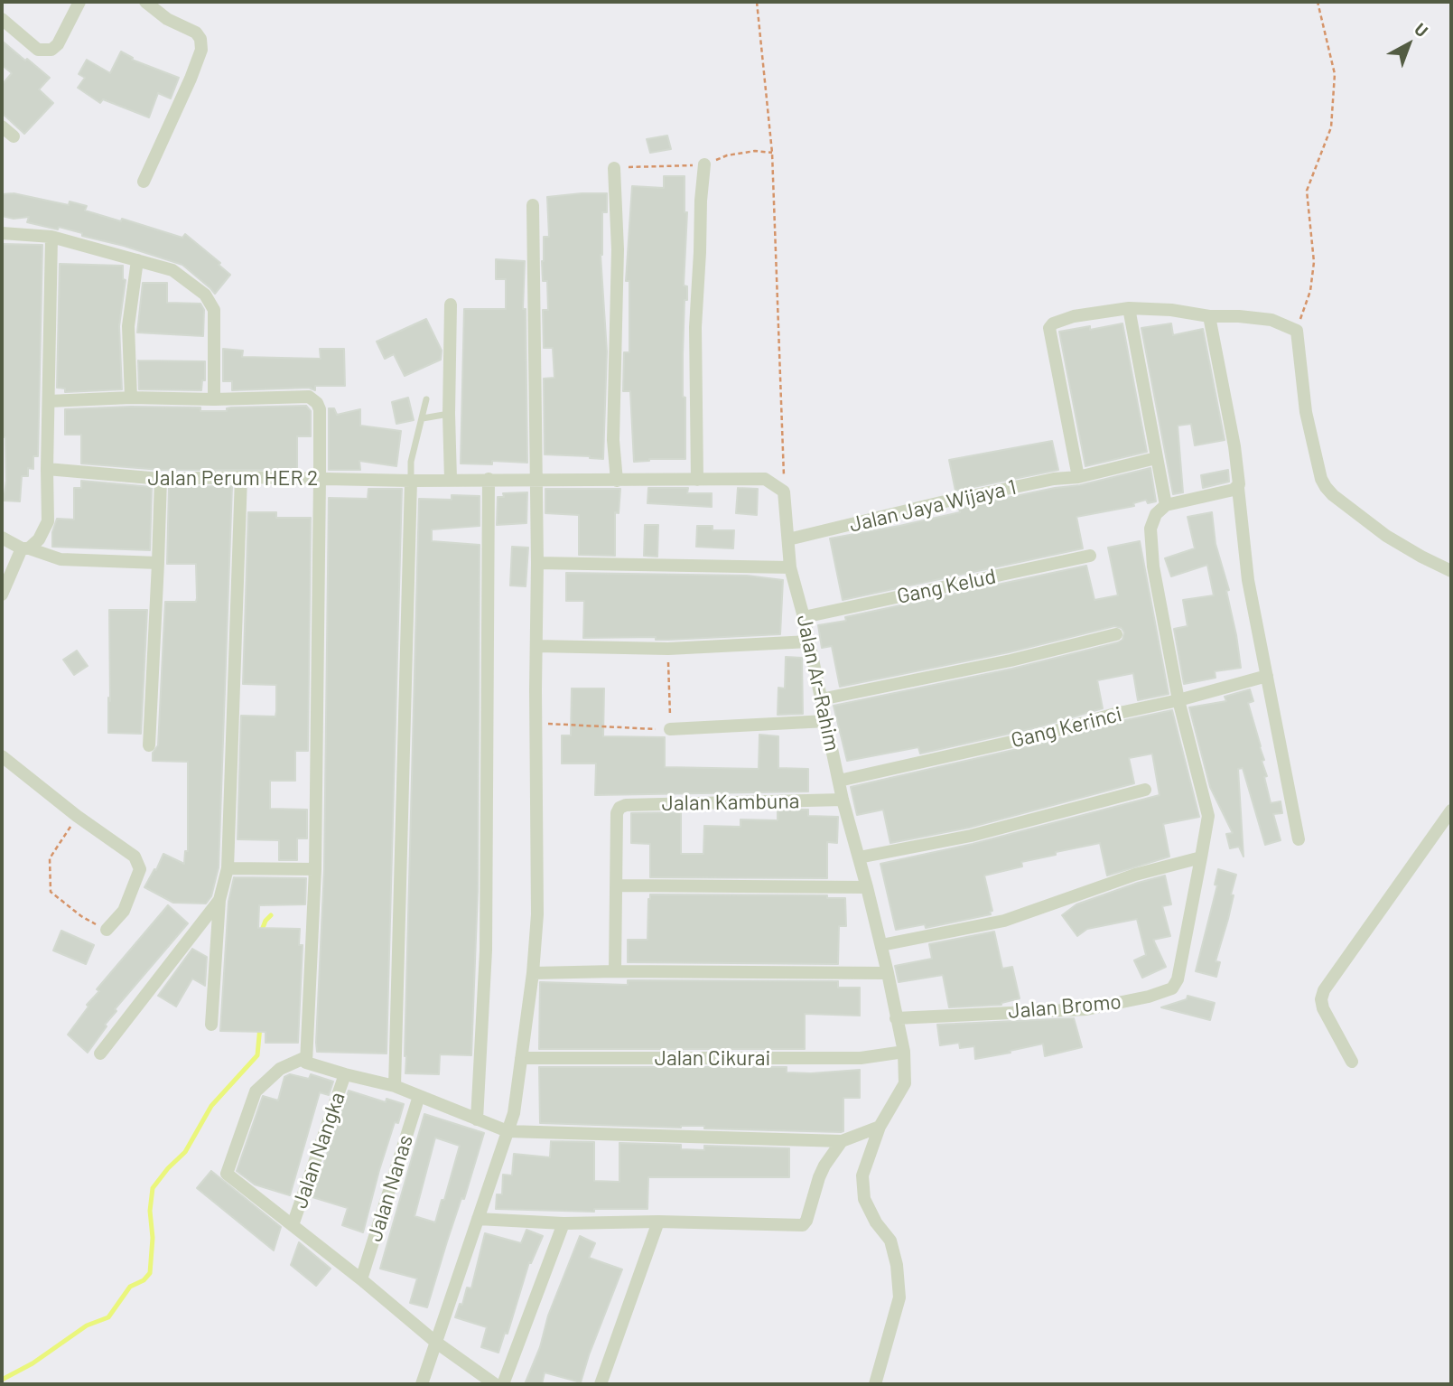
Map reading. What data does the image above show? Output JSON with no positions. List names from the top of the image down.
{
  "streets": {
    "street": [
      "Jalan Perum HER 2",
      "Jalan Jaya Wijaya 1",
      "Gang Kelud",
      "Jalan Ar-Rahim",
      "Gang Kerinci",
      "Jalan Kambuna",
      "Jalan Bromo",
      "Jalan Cikurai",
      "Jalan Nangka",
      "Jalan Nanas"
    ]
  },
  "crossings": [
    ["Jalan Perum HER 2", "Jalan Ar-Rahim"],
    ["Jalan Jaya Wijaya 1", "Jalan Ar-Rahim"],
    ["Gang Kelud", "Jalan Ar-Rahim"],
    ["Jalan Ar-Rahim", "Gang Kerinci"],
    ["Jalan Ar-Rahim", "Jalan Kambuna"],
    ["Jalan Ar-Rahim", "Jalan Bromo"],
    ["Jalan Ar-Rahim", "Jalan Cikurai"]
  ],
  "north": "top right"
}
